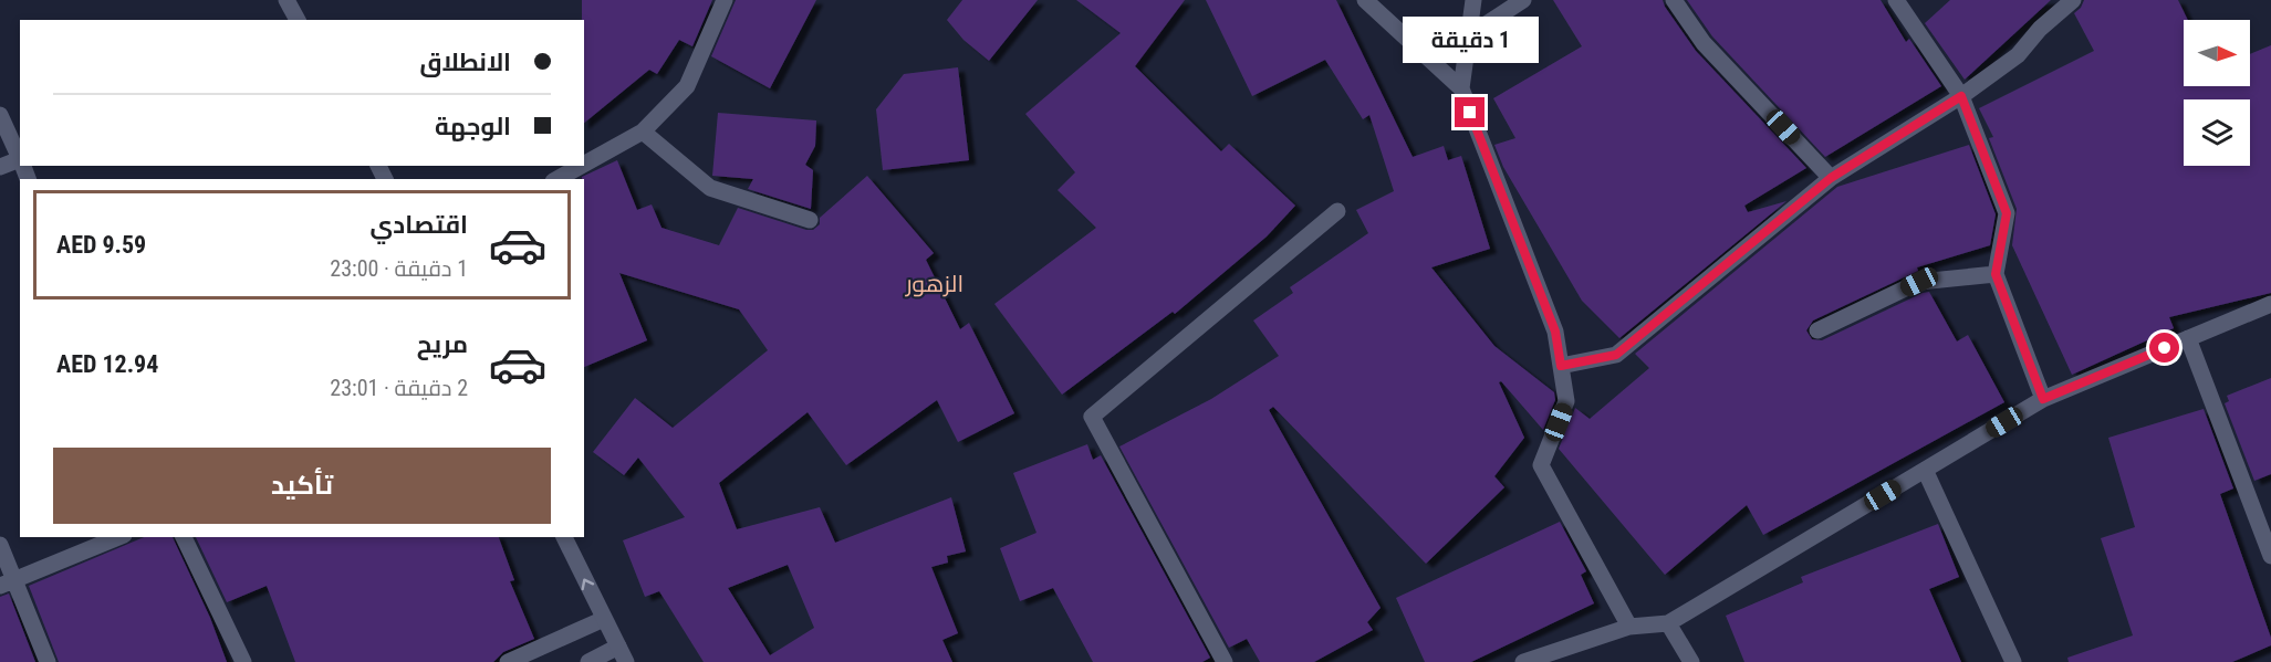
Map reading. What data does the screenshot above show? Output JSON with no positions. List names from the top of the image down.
{
  "districts": ["الزهور"],
  "north": "right",
  "page": {
    "bubble": "1 دقيقة",
    "banner": ["الانطلاق", "الوجهة"],
    "list": [
      {
        "name": "اقتصادي",
        "note": "1 دقيقة · 23:00",
        "value": "AED 9.59"
      },
      {
        "name": "مريح",
        "note": "2 دقيقة · 23:01",
        "value": "AED 12.94"
      }
    ],
    "buttons": "تأكيد"
  }
}
